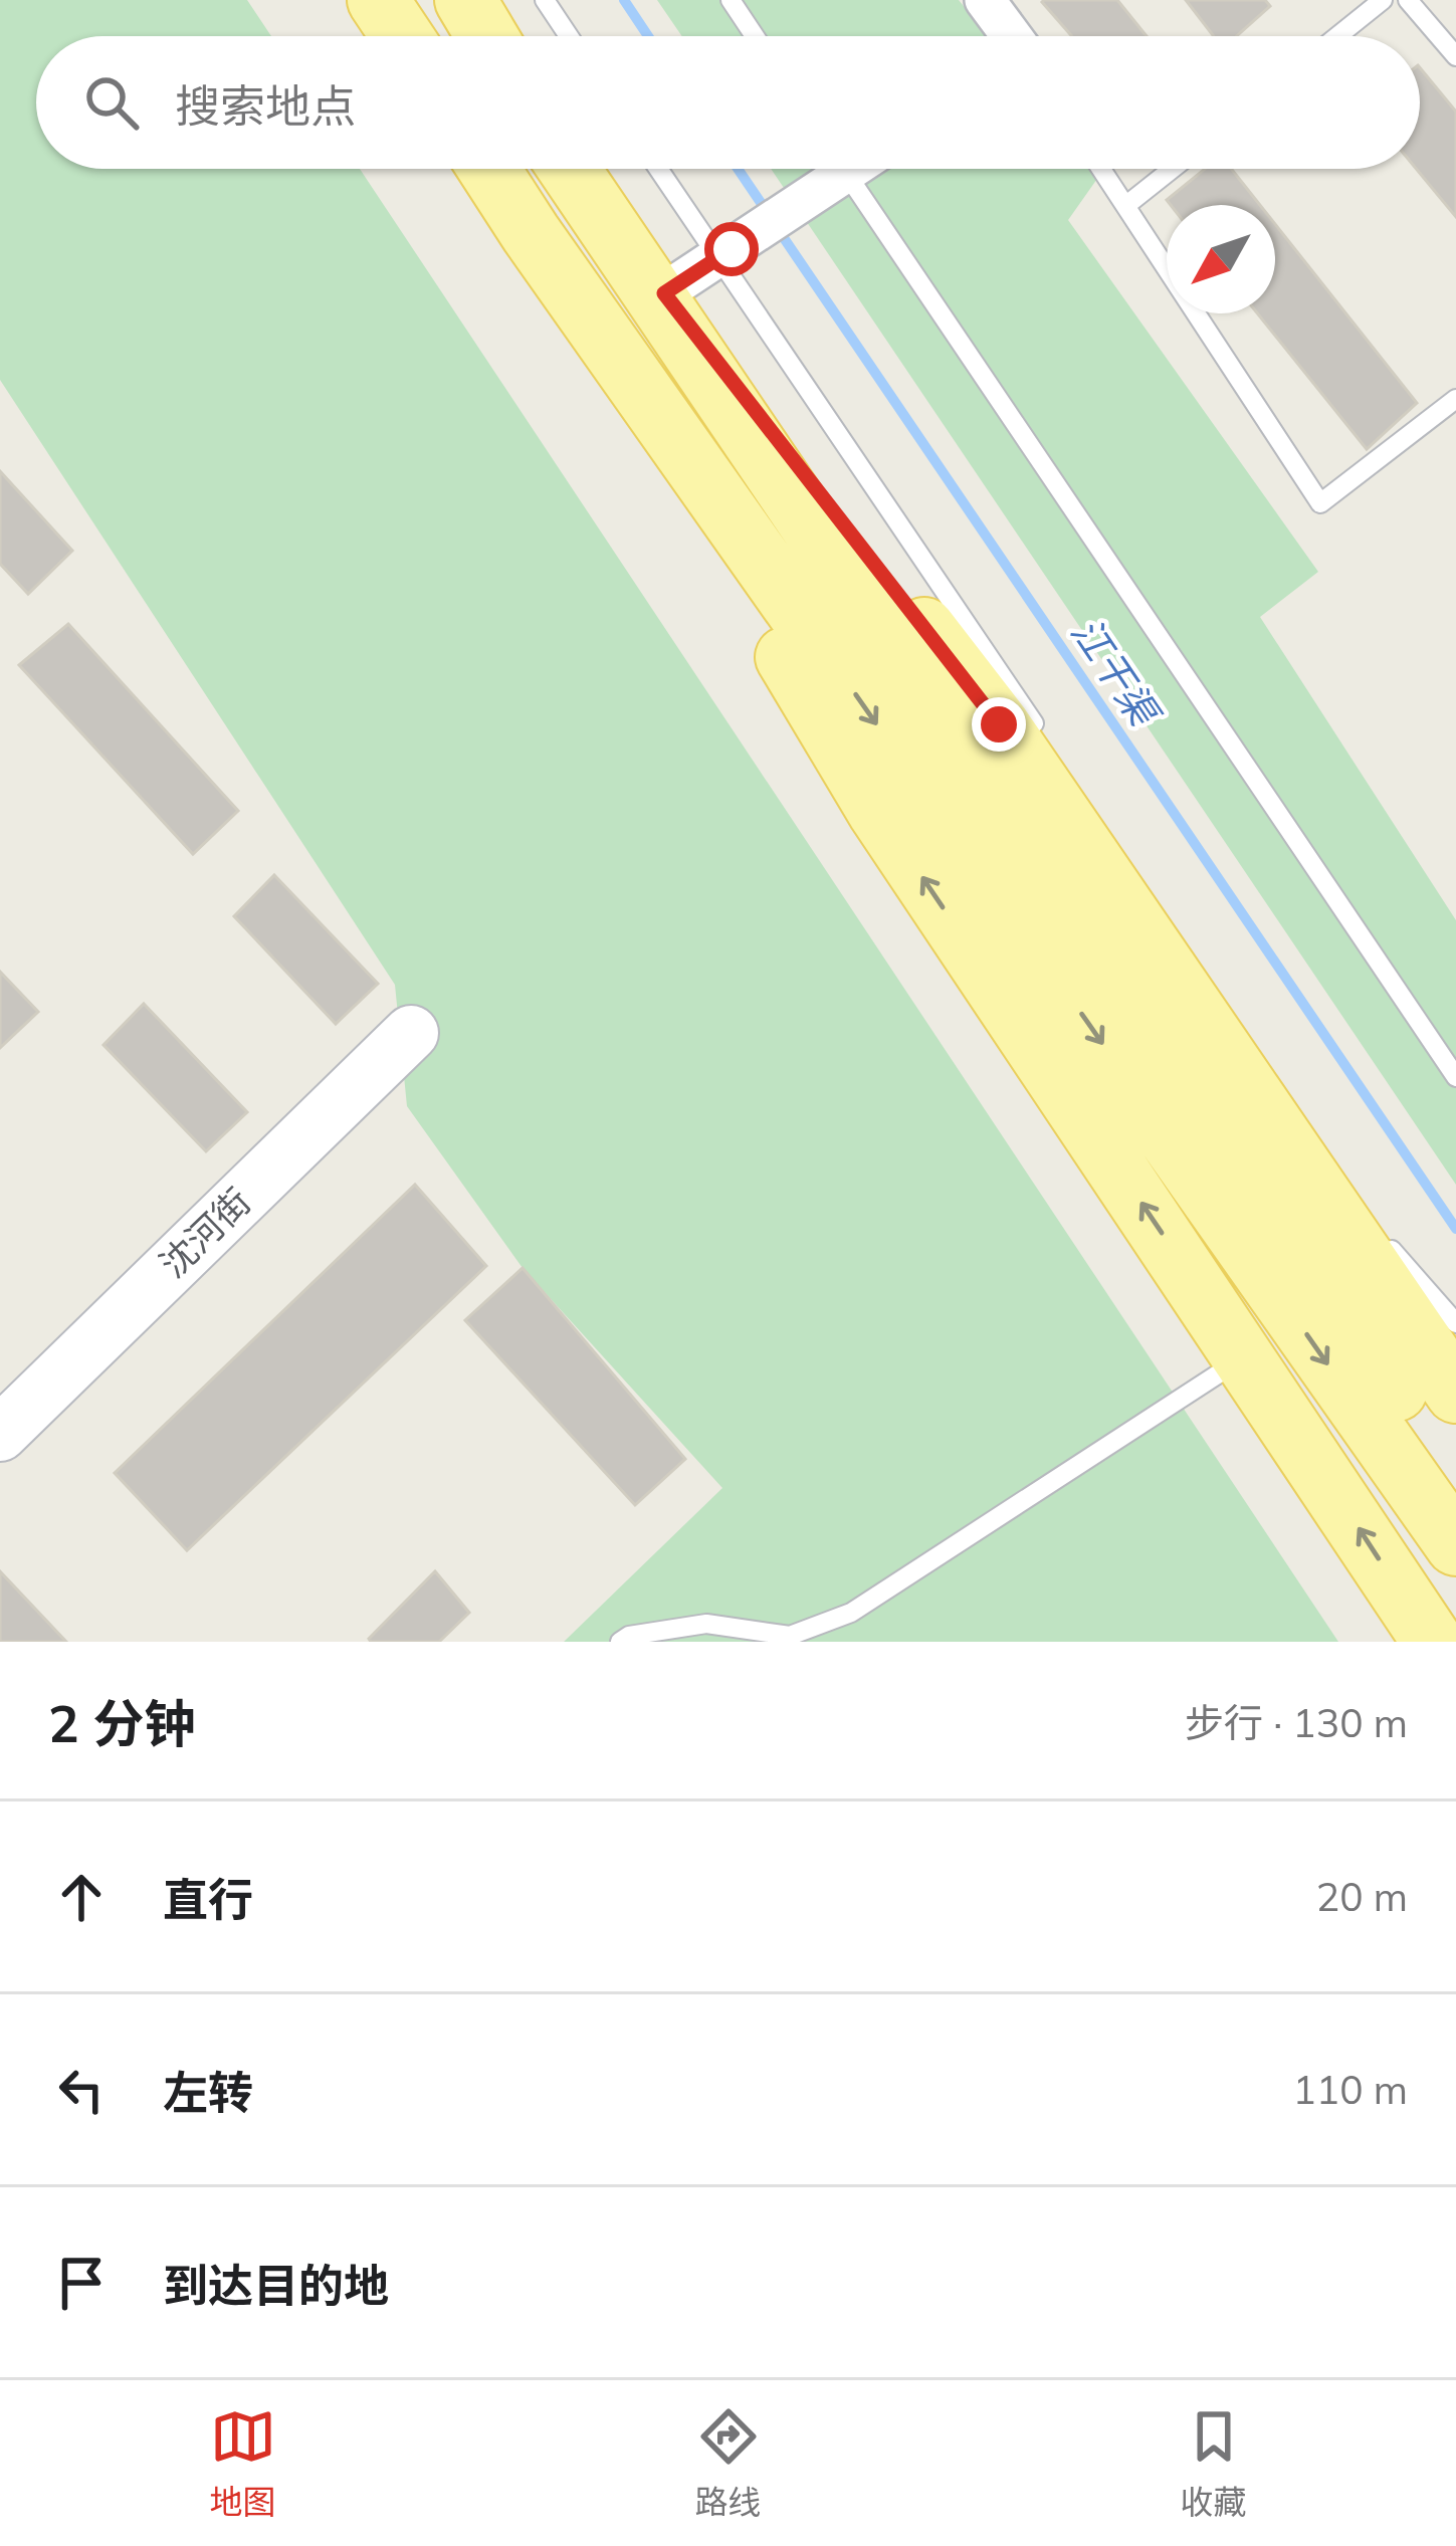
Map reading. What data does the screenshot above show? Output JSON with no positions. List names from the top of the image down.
{
  "streets": {
    "street": ["沈河街"]
  },
  "water": ["江干渠"],
  "north": "bottom left",
  "page": {
    "search": "搜索地点",
    "heading": ["2 分钟", "步行 · 130 m"],
    "list": [
      ["直行", "20 m"],
      ["左转", "110 m"],
      "到达目的地"
    ],
    "nav": ["地图", "路线", "收藏"]
  }
}
